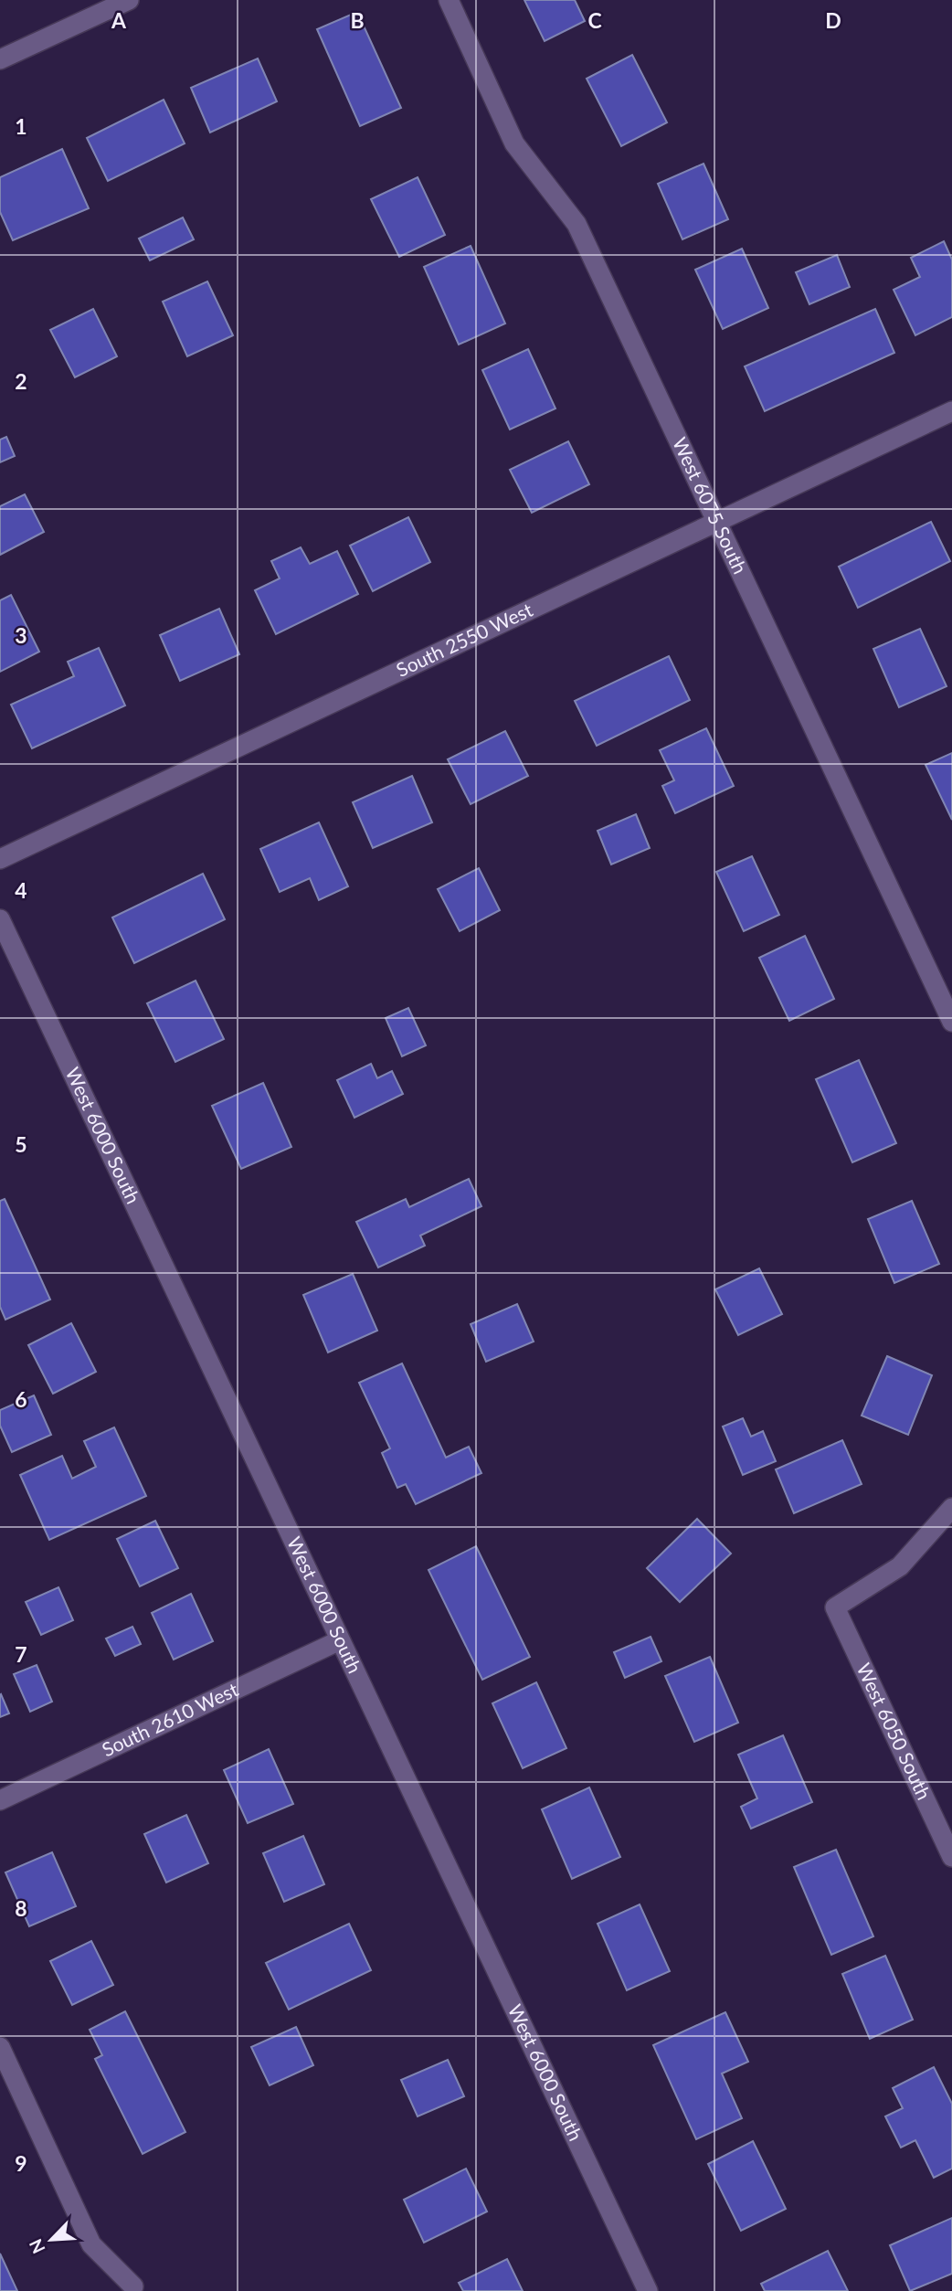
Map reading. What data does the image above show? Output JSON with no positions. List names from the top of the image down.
{
  "streets": {
    "street": [
      "West 6075 South",
      "South 2550 West",
      "West 6000 South",
      "South 2610 West",
      "West 6050 South"
    ]
  },
  "crossings": [
    ["West 6075 South", "South 2550 West"],
    ["West 6000 South", "South 2610 West"]
  ],
  "north": "bottom left",
  "grid": {
    "columns": [
      "A",
      "B",
      "C",
      "D"
    ],
    "rows": [
      "1",
      "2",
      "3",
      "4",
      "5",
      "6",
      "7",
      "8",
      "9"
    ]
  }
}
